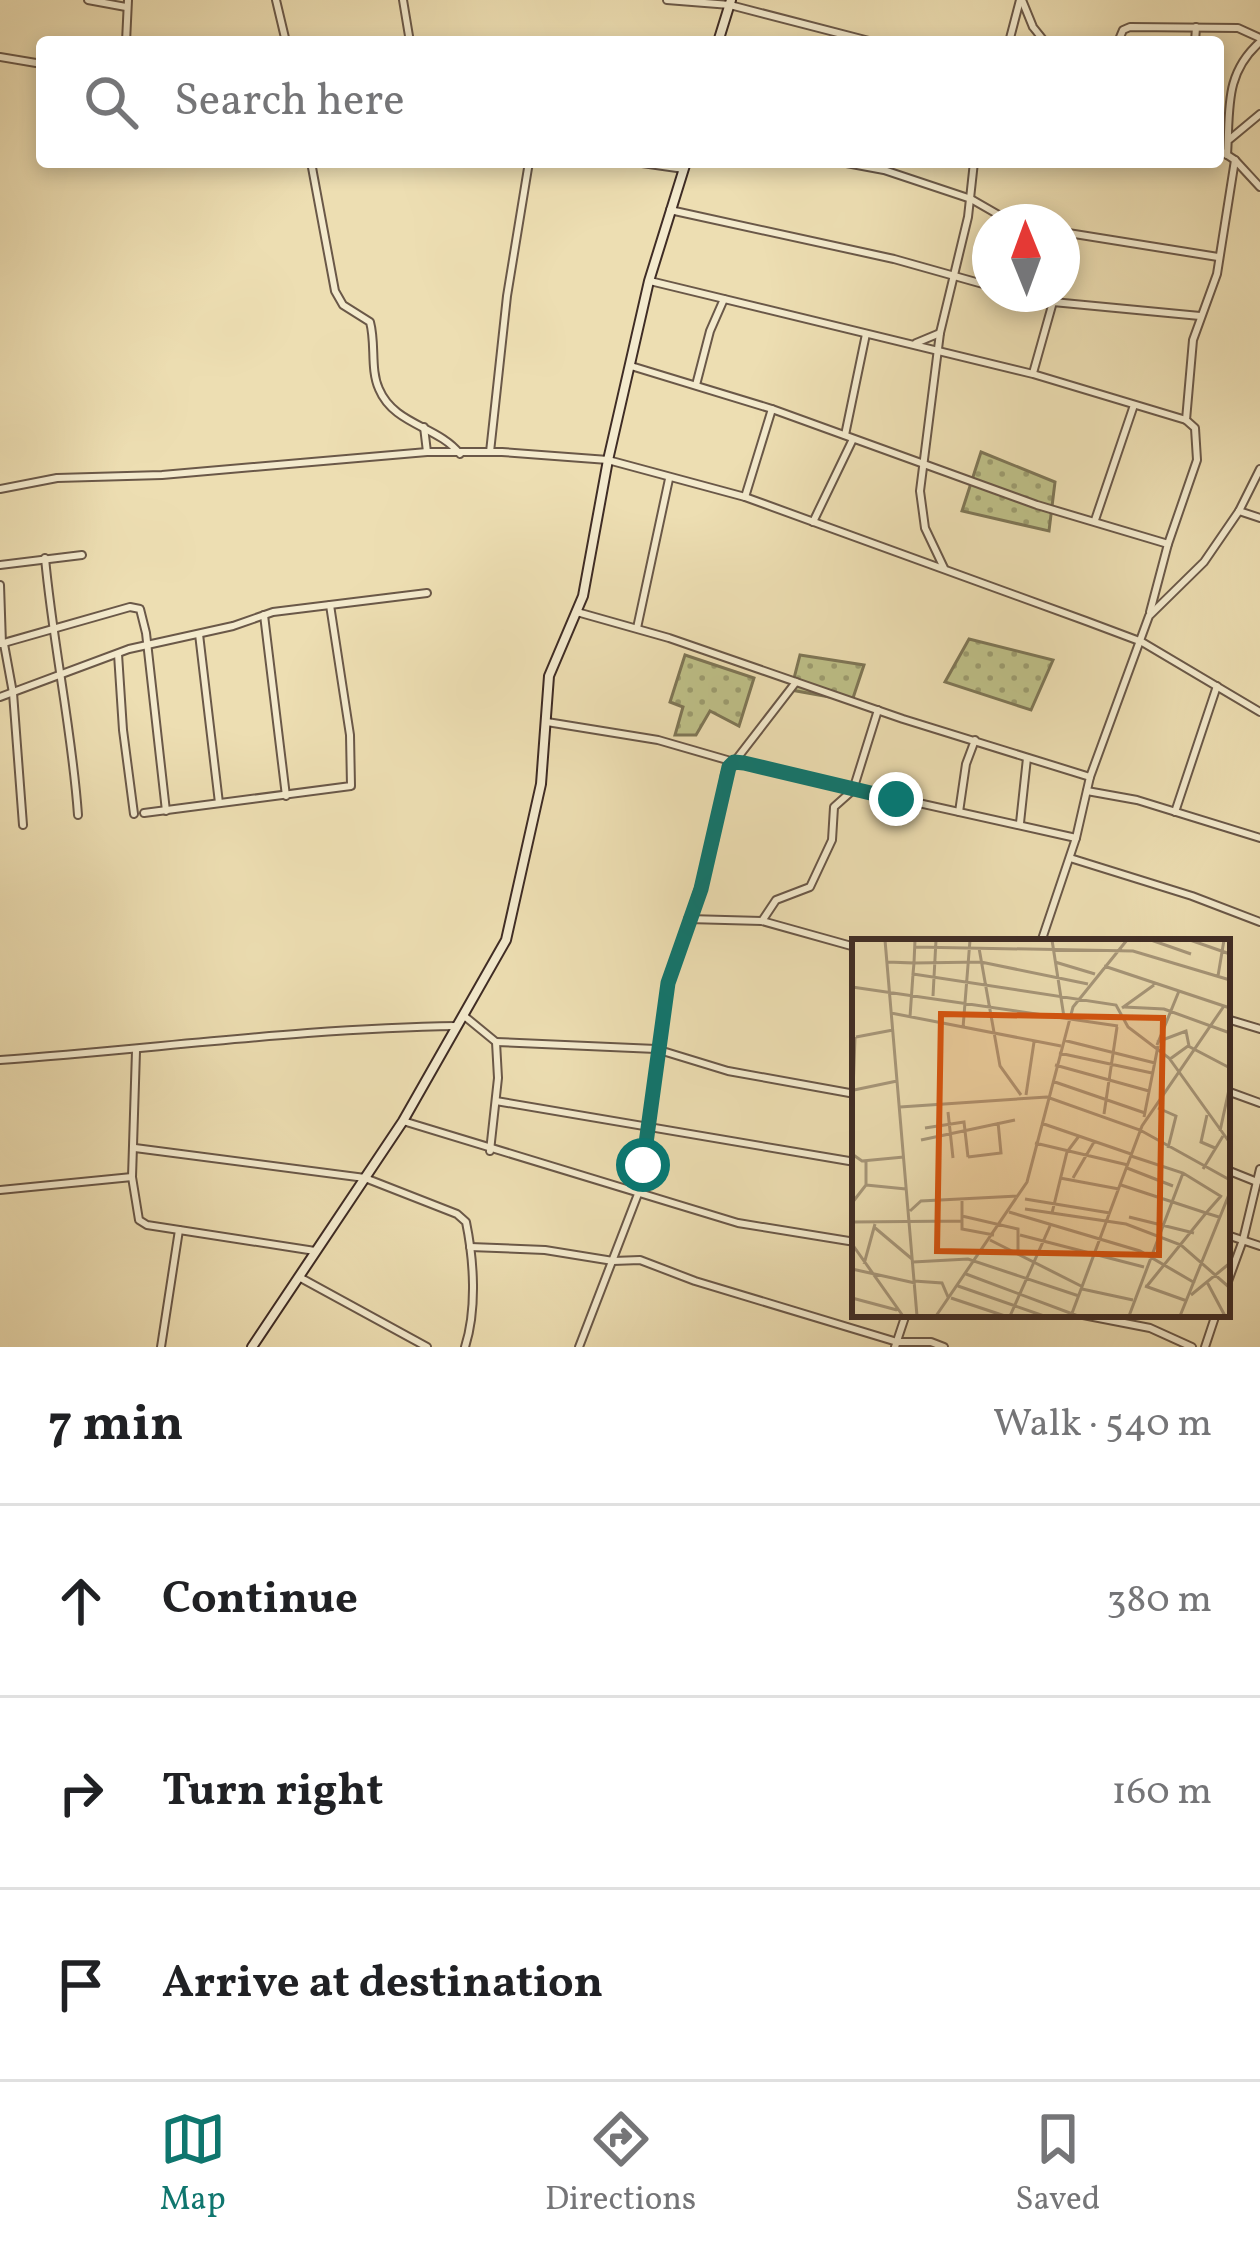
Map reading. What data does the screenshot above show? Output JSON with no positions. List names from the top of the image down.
{
  "north": "top",
  "page": {
    "search": "Search here",
    "heading": ["7 min", "Walk · 540 m"],
    "list": [
      ["Continue", "380 m"],
      ["Turn right", "160 m"],
      "Arrive at destination"
    ],
    "nav": ["Map", "Directions", "Saved"]
  }
}
